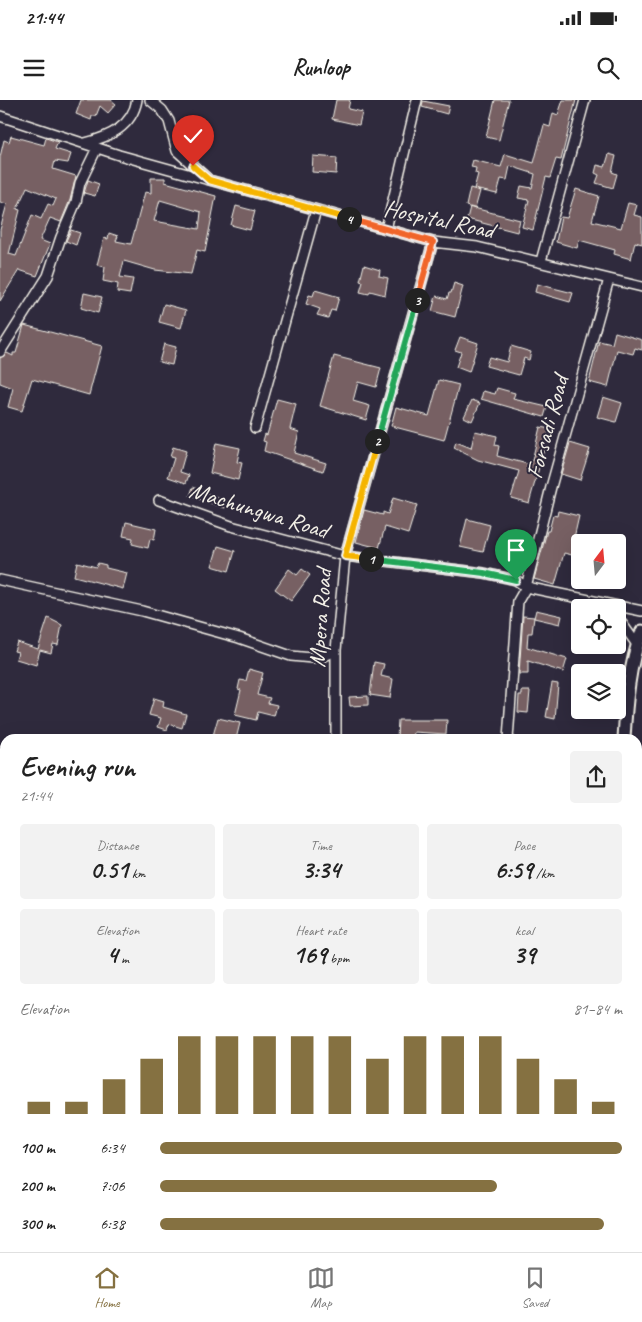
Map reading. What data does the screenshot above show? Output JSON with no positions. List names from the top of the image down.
{
  "streets": {
    "street": [
      "Hospital Road",
      "Forsadi Road",
      "Machungwa Road",
      "Mpera Road"
    ]
  },
  "crossings": [
    ["Hospital Road", "Forsadi Road"],
    ["Hospital Road", "Mpera Road"],
    ["Forsadi Road", "Machungwa Road"],
    ["Machungwa Road", "Mpera Road"]
  ],
  "north": "top",
  "page": {
    "status": "21:44",
    "header": "Runloop",
    "pins": [
      "4",
      "3",
      "2",
      "1"
    ],
    "heading": ["Evening run", "21:44"],
    "stats": [
      ["Distance", "0.51 km"],
      ["Time", "3:34"],
      ["Pace", "6:59 /km"],
      ["Elevation", "4 m"],
      ["Heart rate", "169 bpm"],
      ["kcal", "39"]
    ],
    "chart": ["Elevation", "81–84 m"],
    "list": [
      {
        "name": "100 m",
        "note": "6:34"
      },
      {
        "name": "200 m",
        "note": "7:06"
      },
      {
        "name": "300 m",
        "note": "6:38"
      }
    ],
    "tabs": ["Home", "Map", "Saved"]
  }
}
